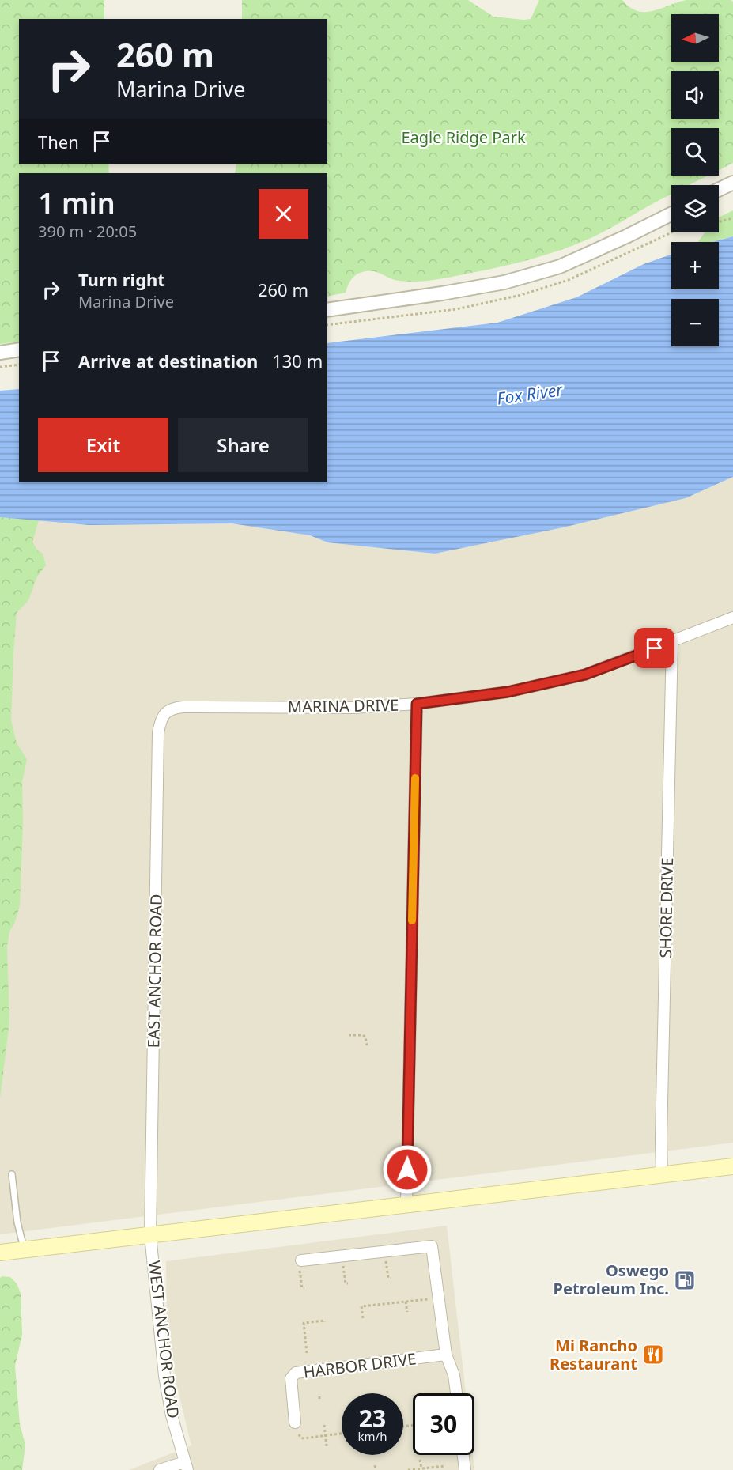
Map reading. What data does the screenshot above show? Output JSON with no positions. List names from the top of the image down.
{
  "streets": {
    "street": [
      "MARINA DRIVE",
      "SHORE DRIVE",
      "EAST ANCHOR ROAD",
      "WEST ANCHOR ROAD",
      "HARBOR DRIVE"
    ]
  },
  "crossings": [
    ["MARINA DRIVE", "SHORE DRIVE"],
    ["MARINA DRIVE", "EAST ANCHOR ROAD"],
    ["EAST ANCHOR ROAD", "WEST ANCHOR ROAD"]
  ],
  "water": ["Fox River"],
  "parks": ["Eagle Ridge Park"],
  "places": {
    "fuel station": ["Oswego Petroleum Inc."],
    "restaurant": ["Mi Rancho Restaurant"]
  },
  "north": "left",
  "page": {
    "map_buttons": ["+", "−"],
    "turn": ["260 m", "Marina Drive"],
    "then": "Then",
    "heading": ["1 min", "390 m · 20:05"],
    "list": [
      {
        "name": "Turn right",
        "note": "Marina Drive",
        "value": "260 m"
      },
      {
        "name": "Arrive at destination",
        "value": "130 m"
      }
    ],
    "buttons": ["Exit", "Share"],
    "speed": "23 km/h",
    "limit": "30"
  }
}
